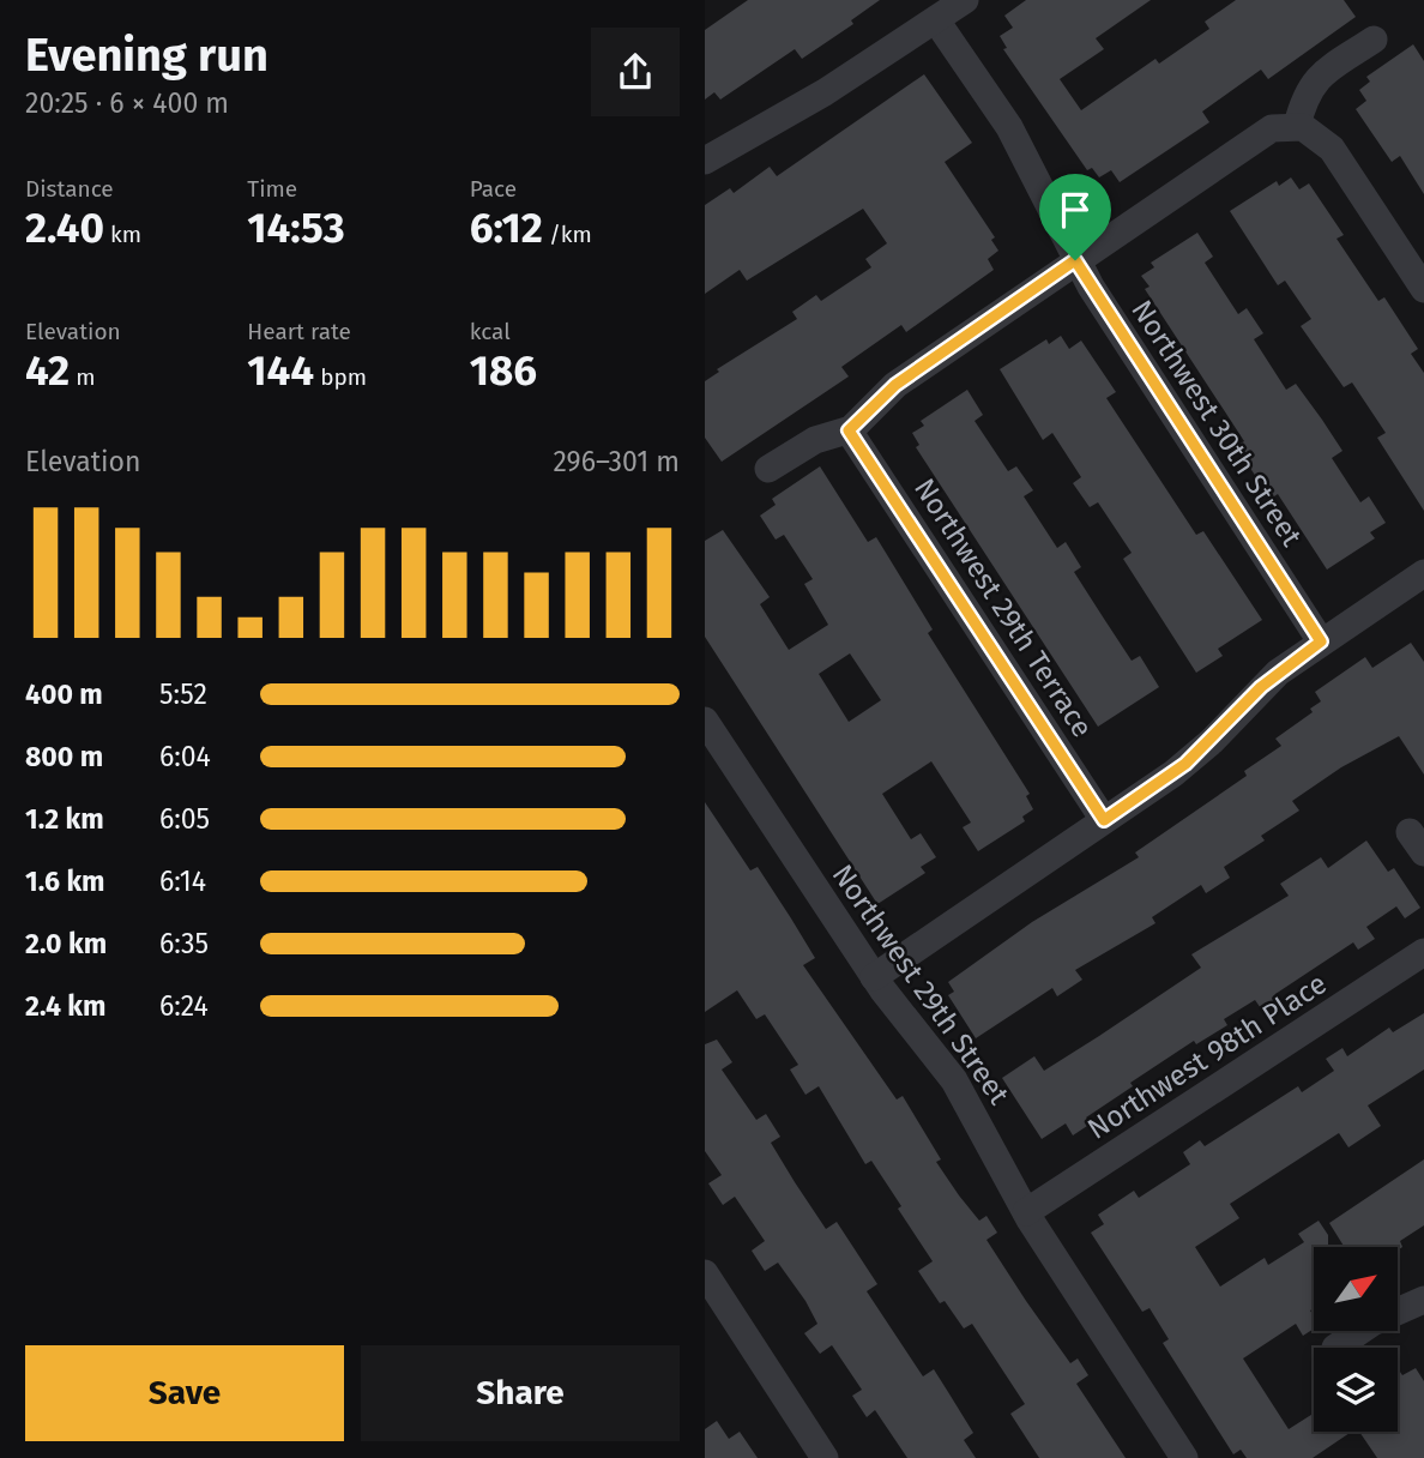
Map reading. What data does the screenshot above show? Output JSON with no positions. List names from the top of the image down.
{
  "streets": {
    "street": [
      "Northwest 30th Street",
      "Northwest 29th Terrace",
      "Northwest 29th Street",
      "Northwest 98th Place"
    ]
  },
  "crossings": [
    ["Northwest 29th Street", "Northwest 98th Place"]
  ],
  "north": "top right",
  "page": {
    "heading": ["Evening run", "20:25 · 6 × 400 m"],
    "stats": [
      ["Distance", "2.40 km"],
      ["Time", "14:53"],
      ["Pace", "6:12 /km"],
      ["Elevation", "42 m"],
      ["Heart rate", "144 bpm"],
      ["kcal", "186"]
    ],
    "chart": ["Elevation", "296–301 m"],
    "list": [
      {
        "name": "400 m",
        "note": "5:52"
      },
      {
        "name": "800 m",
        "note": "6:04"
      },
      {
        "name": "1.2 km",
        "note": "6:05"
      },
      {
        "name": "1.6 km",
        "note": "6:14"
      },
      {
        "name": "2.0 km",
        "note": "6:35"
      },
      {
        "name": "2.4 km",
        "note": "6:24"
      }
    ],
    "buttons": ["Save", "Share"]
  }
}
